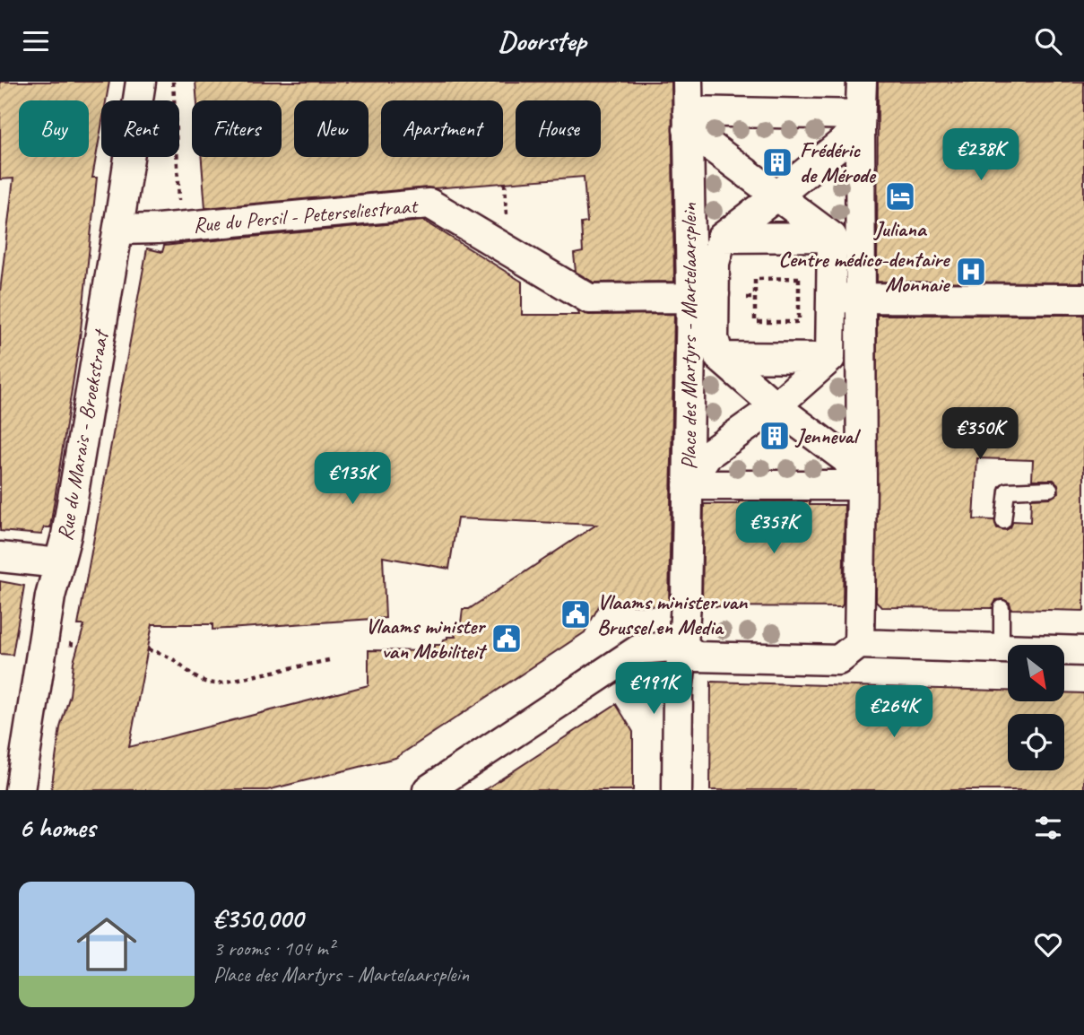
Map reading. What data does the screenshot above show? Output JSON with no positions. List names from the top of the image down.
{
  "streets": {
    "street": ["Rue du Persil - Peterseliestraat", "Place des Martyrs - Martelaarsplein", "Rue du Marais - Broekstraat"]
  },
  "crossings": [
    ["Rue du Persil - Peterseliestraat", "Place des Martyrs - Martelaarsplein"],
    ["Rue du Persil - Peterseliestraat", "Rue du Marais - Broekstraat"]
  ],
  "places": {
    "building": ["Frédéric de Mérode", "Jenneval"],
    "hotel": ["Juliana"],
    "hospital": ["Centre médico-dentaire Monnaie"],
    "public building": ["Vlaams minister van Brussel en Media", "Vlaams minister van Mobiliteit"]
  },
  "north": "bottom right",
  "page": {
    "header": "Doorstep",
    "chip": [
      "Buy",
      "Rent",
      "Filters",
      "New",
      "Apartment",
      "House"
    ],
    "price": [
      "€238K",
      "€350K",
      "€135K",
      "€357K",
      "€191K",
      "€264K"
    ],
    "heading": "6 homes",
    "list": [
      {
        "name": "€350,000",
        "note": "3 rooms · 104 m² · Place des Martyrs - Martelaarsplein"
      }
    ]
  }
}
